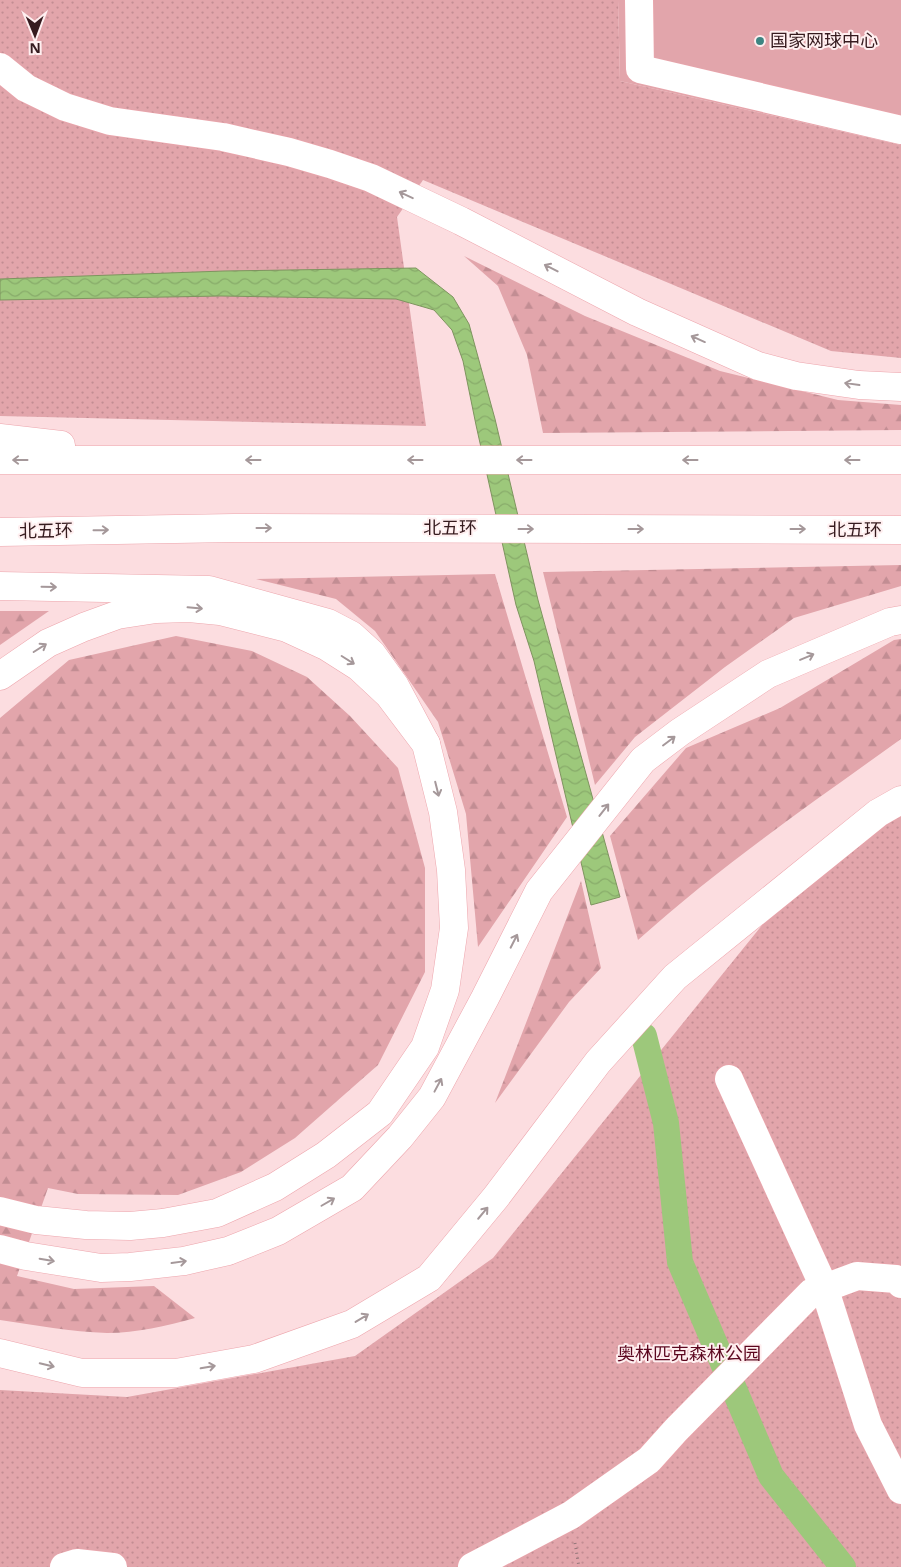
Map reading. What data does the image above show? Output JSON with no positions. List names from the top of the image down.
{
  "streets": {
    "main road": ["北五环"]
  },
  "parks": ["奥林匹克森林公园"],
  "places": ["国家网球中心"],
  "north": "bottom"
}
